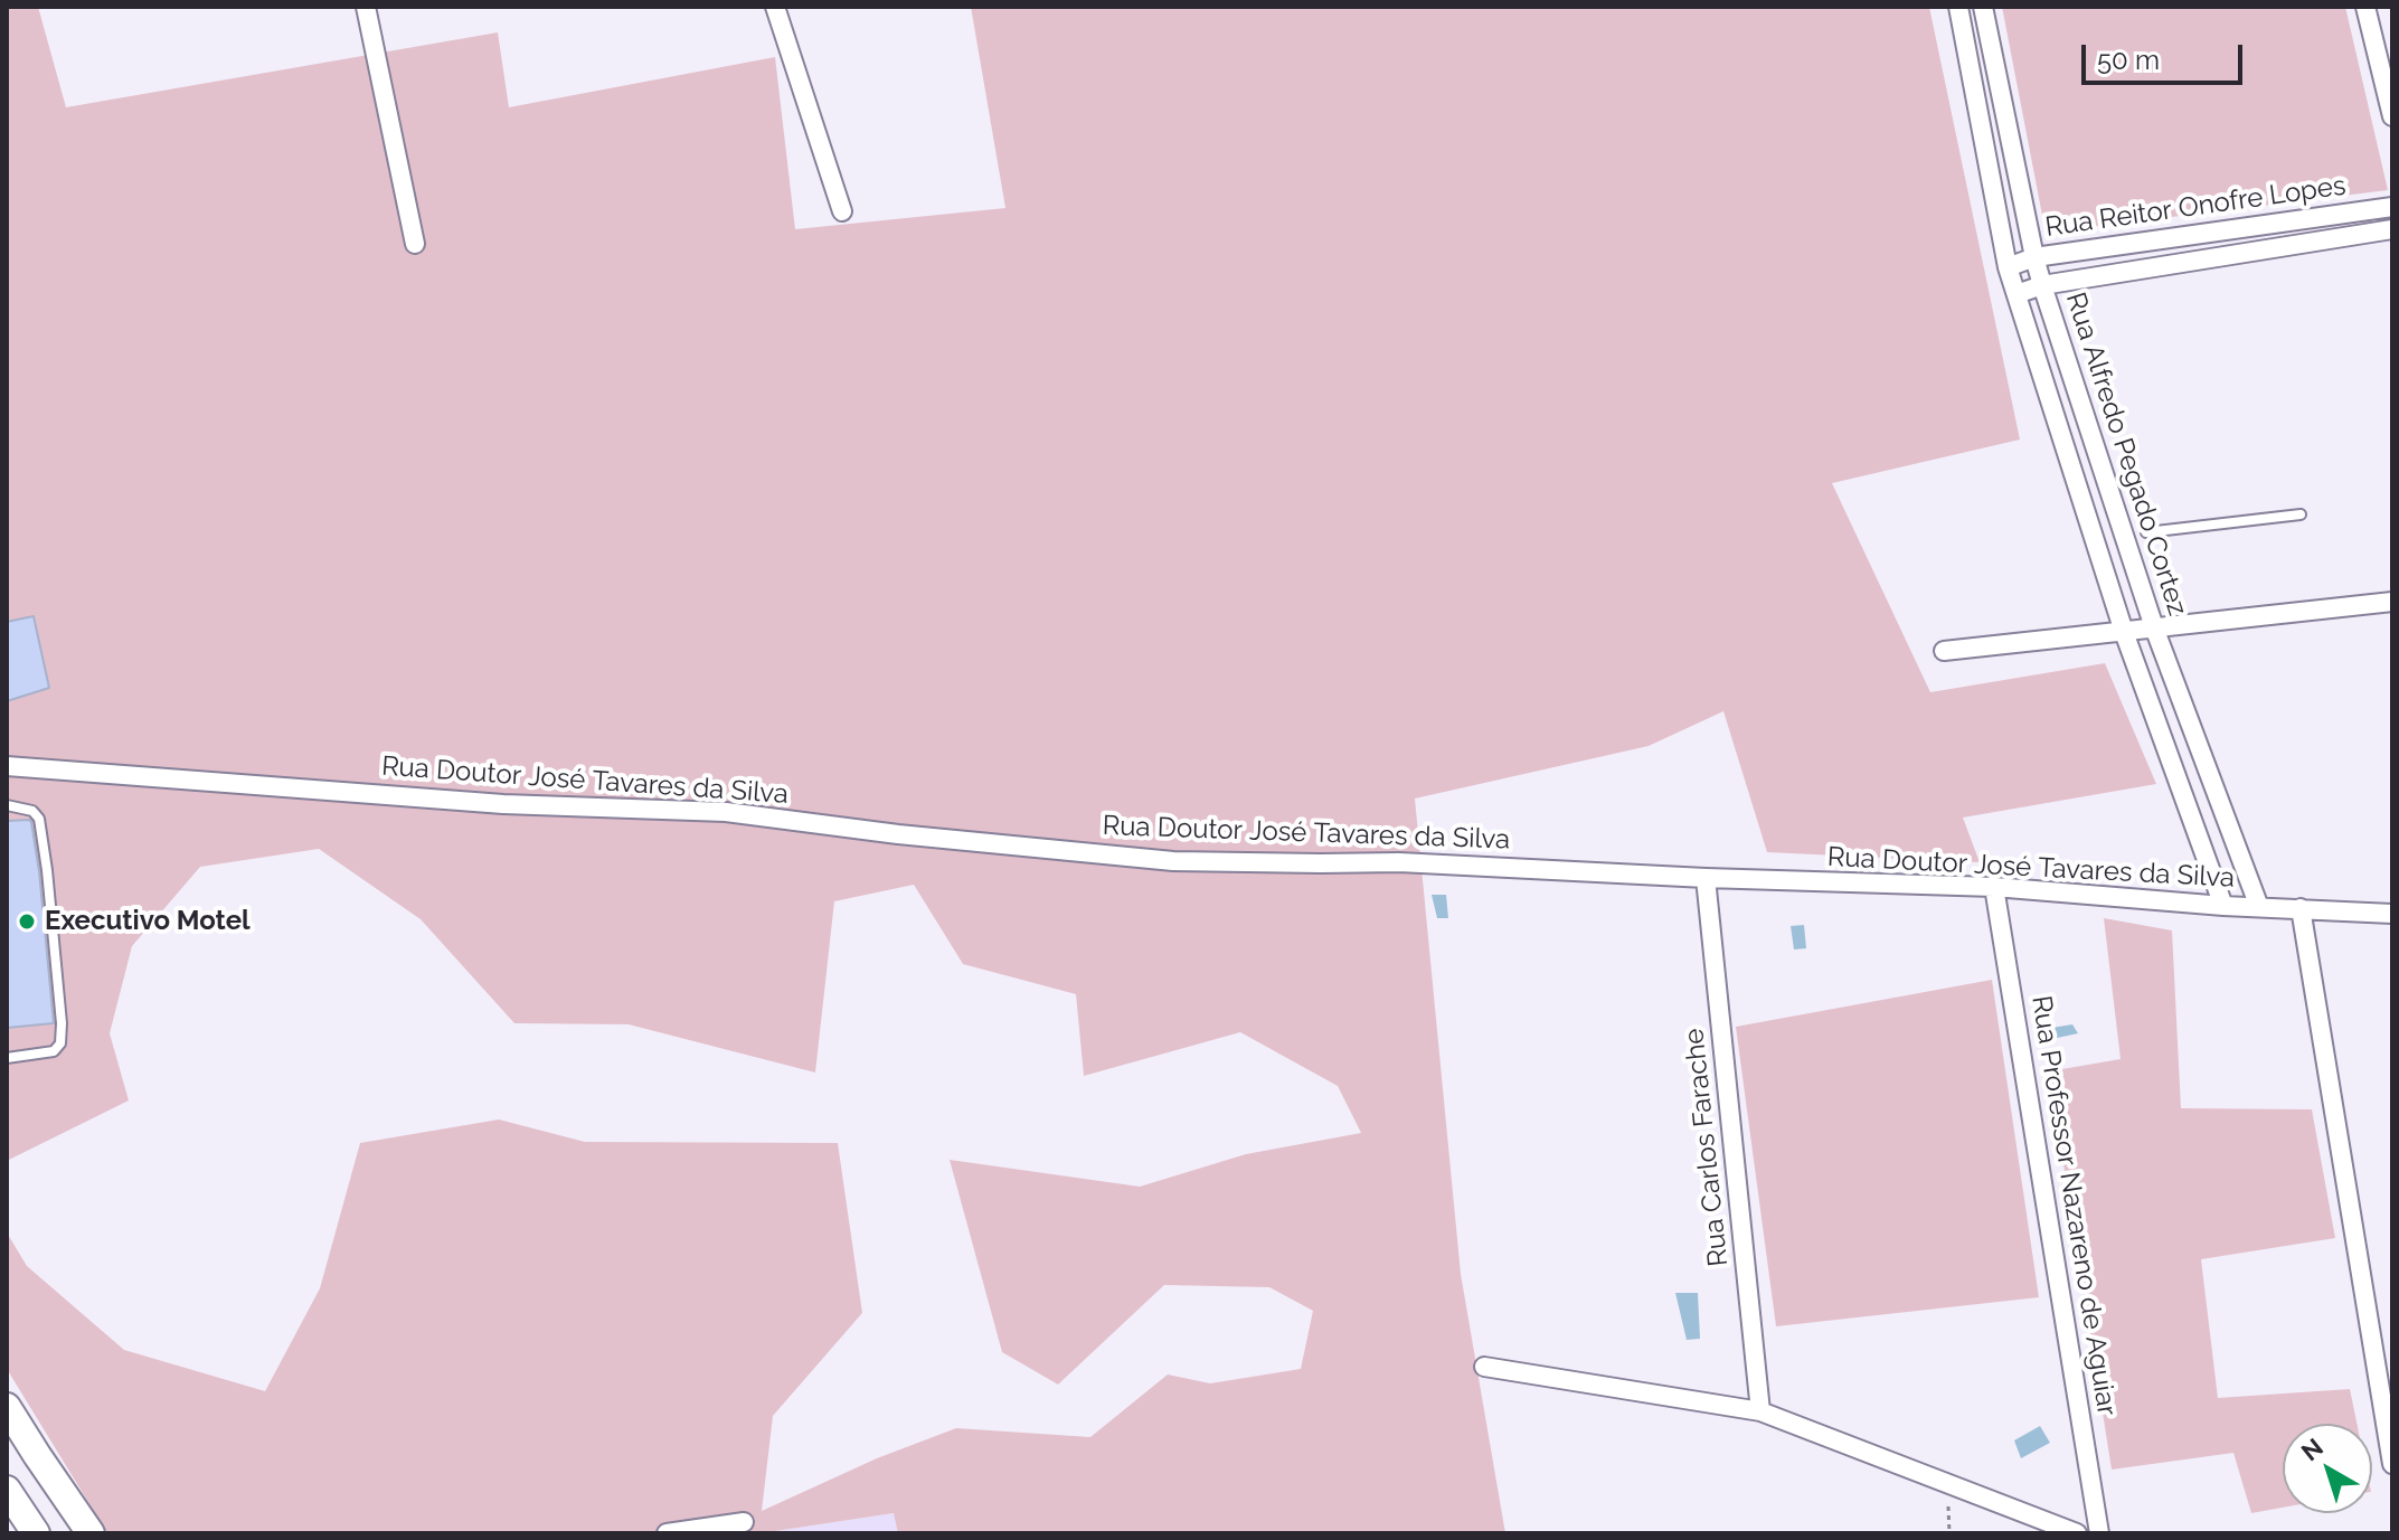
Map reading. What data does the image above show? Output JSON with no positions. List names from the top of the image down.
{
  "streets": {
    "street": [
      "Rua Reitor Onofre Lopes",
      "Rua Alfredo Pegado Cortez",
      "Rua Doutor José Tavares da Silva",
      "Rua Carlos Farache",
      "Rua Professor Nazareno de Aguiar"
    ]
  },
  "crossings": [
    ["Rua Reitor Onofre Lopes", "Rua Alfredo Pegado Cortez"],
    ["Rua Alfredo Pegado Cortez", "Rua Doutor José Tavares da Silva"],
    ["Rua Doutor José Tavares da Silva", "Rua Carlos Farache"],
    ["Rua Doutor José Tavares da Silva", "Rua Professor Nazareno de Aguiar"]
  ],
  "places": ["Executivo Motel"],
  "scale_bar": "50 m",
  "north": "top left"
}
